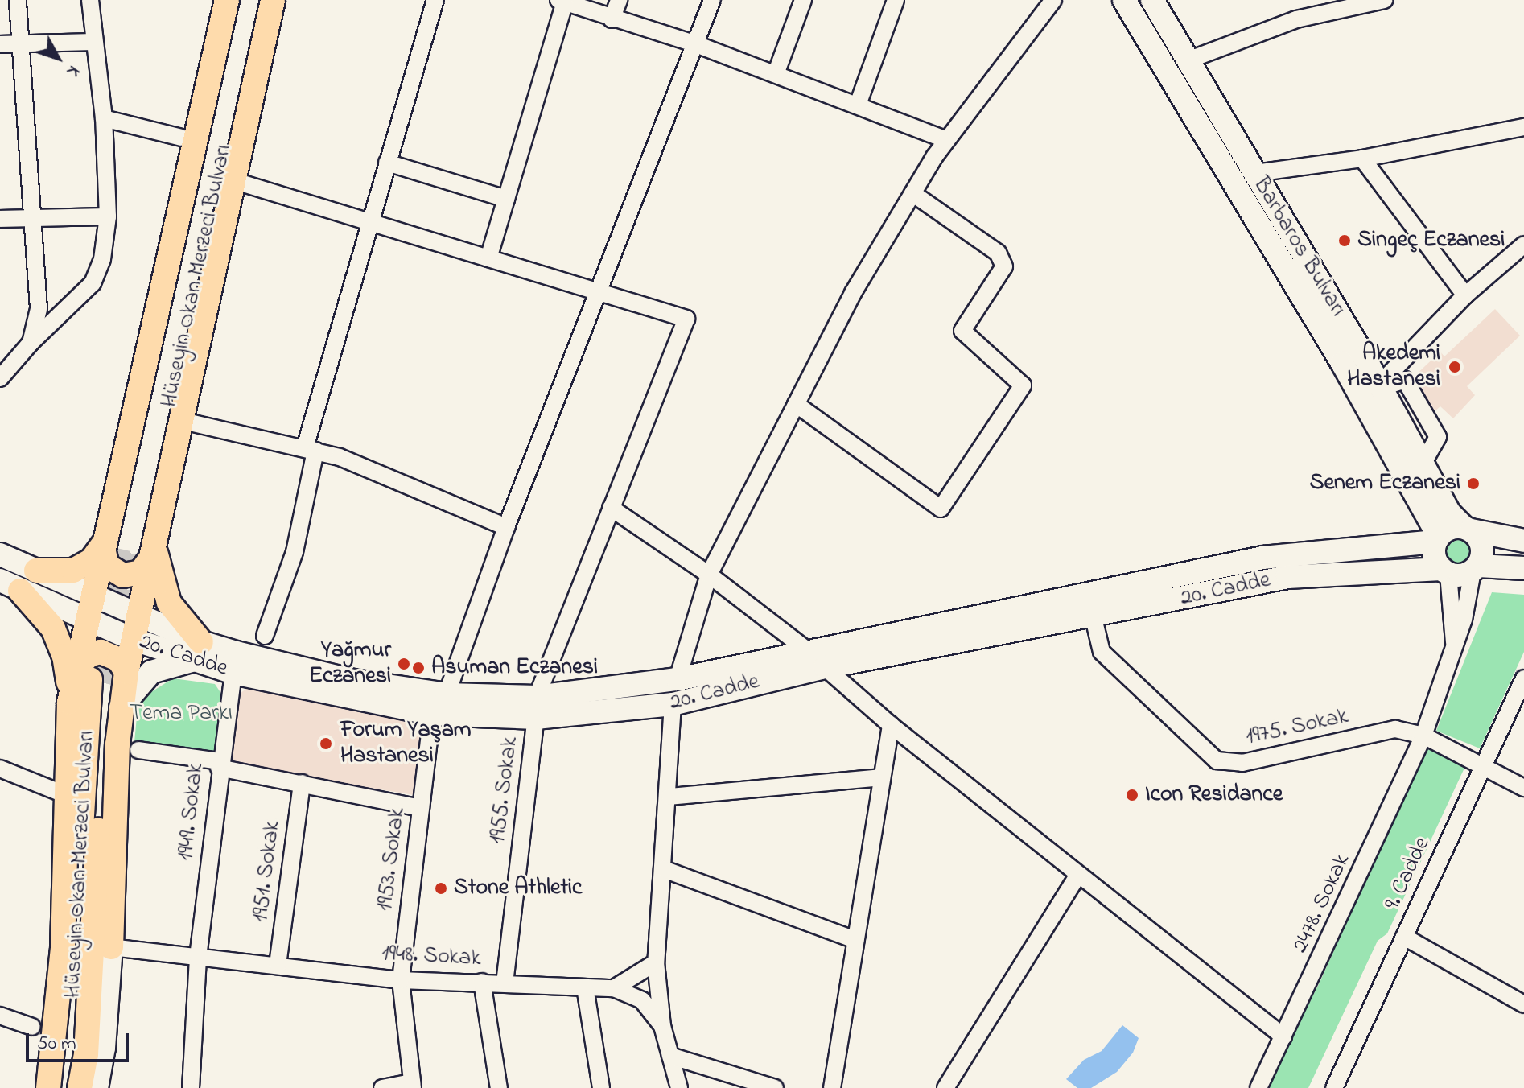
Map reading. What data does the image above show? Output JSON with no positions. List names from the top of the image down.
{
  "streets": {
    "main road": ["Hüseyin Okan Merzeci Bulvarı"],
    "street": [
      "Barbaros Bulvarı",
      "20. Cadde",
      "1975. Sokak",
      "1955. Sokak",
      "1949. Sokak",
      "1953. Sokak",
      "1951. Sokak",
      "9. Cadde",
      "2478. Sokak",
      "1948. Sokak"
    ]
  },
  "crossings": [
    ["Barbaros Bulvarı", "20. Cadde"],
    ["Barbaros Bulvarı", "2478. Sokak"],
    ["20. Cadde", "1975. Sokak"],
    ["20. Cadde", "1955. Sokak"],
    ["20. Cadde", "1949. Sokak"],
    ["20. Cadde", "1953. Sokak"],
    ["20. Cadde", "2478. Sokak"],
    ["1975. Sokak", "2478. Sokak"],
    ["1955. Sokak", "1948. Sokak"],
    ["1949. Sokak", "1948. Sokak"],
    ["1953. Sokak", "1948. Sokak"],
    ["1951. Sokak", "1948. Sokak"]
  ],
  "parks": ["Tema Parkı"],
  "places": [
    "Singeç Eczanesi",
    "Akedemi Hastanesi",
    "Senem Eczanesi",
    "Yağmur Eczanesi",
    "Asuman Eczanesi",
    "Forum Yaşam Hastanesi",
    "Icon Residance",
    "Stone Athletic"
  ],
  "scale_bar": "50 m",
  "north": "bottom right"
}
